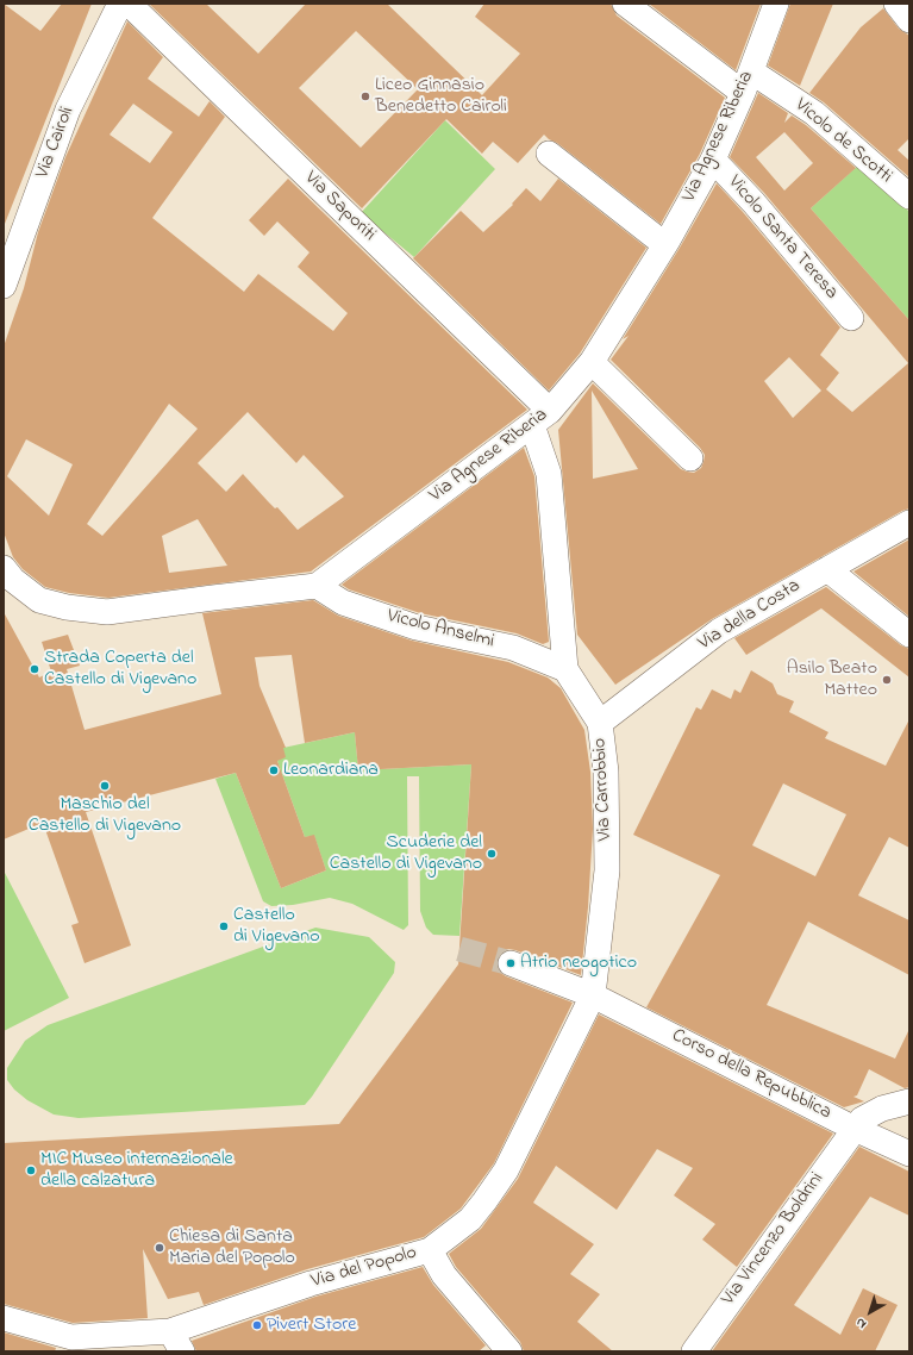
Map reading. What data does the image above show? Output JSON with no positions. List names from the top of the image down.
{
  "streets": {
    "street": [
      "Via Agnese Riberia",
      "Vicolo de Scotti",
      "Via Cairoli",
      "Via Saporiti",
      "Vicolo Santa Teresa",
      "Via della Costa",
      "Vicolo Anselmi",
      "Via Carrobbio",
      "Corso della Repubblica",
      "Via Vincenzo Boldrini",
      "Via del Popolo"
    ]
  },
  "crossings": [
    ["Via Agnese Riberia", "Vicolo de Scotti"],
    ["Via Agnese Riberia", "Via Saporiti"],
    ["Via Agnese Riberia", "Vicolo Santa Teresa"],
    ["Via Agnese Riberia", "Vicolo Anselmi"],
    ["Via Agnese Riberia", "Via Carrobbio"],
    ["Via Saporiti", "Via Carrobbio"],
    ["Via della Costa", "Via Carrobbio"],
    ["Vicolo Anselmi", "Via Carrobbio"],
    ["Via Carrobbio", "Corso della Repubblica"],
    ["Via Carrobbio", "Via del Popolo"],
    ["Corso della Repubblica", "Via Vincenzo Boldrini"],
    ["Corso della Repubblica", "Via del Popolo"]
  ],
  "places": [
    "Liceo Ginnasio Benedetto Cairoli",
    "Strada Coperta del Castello di Vigevano",
    "Asilo Beato Matteo",
    "Leonardiana",
    "Maschio del Castello di Vigevano",
    "Scuderie del Castello di Vigevano",
    "Castello di Vigevano",
    "Atrio neogotico",
    "MIC Museo internazionale della calzatura",
    "Chiesa di Santa Maria del Popolo",
    "Pivert Store"
  ],
  "north": "bottom left"
}
